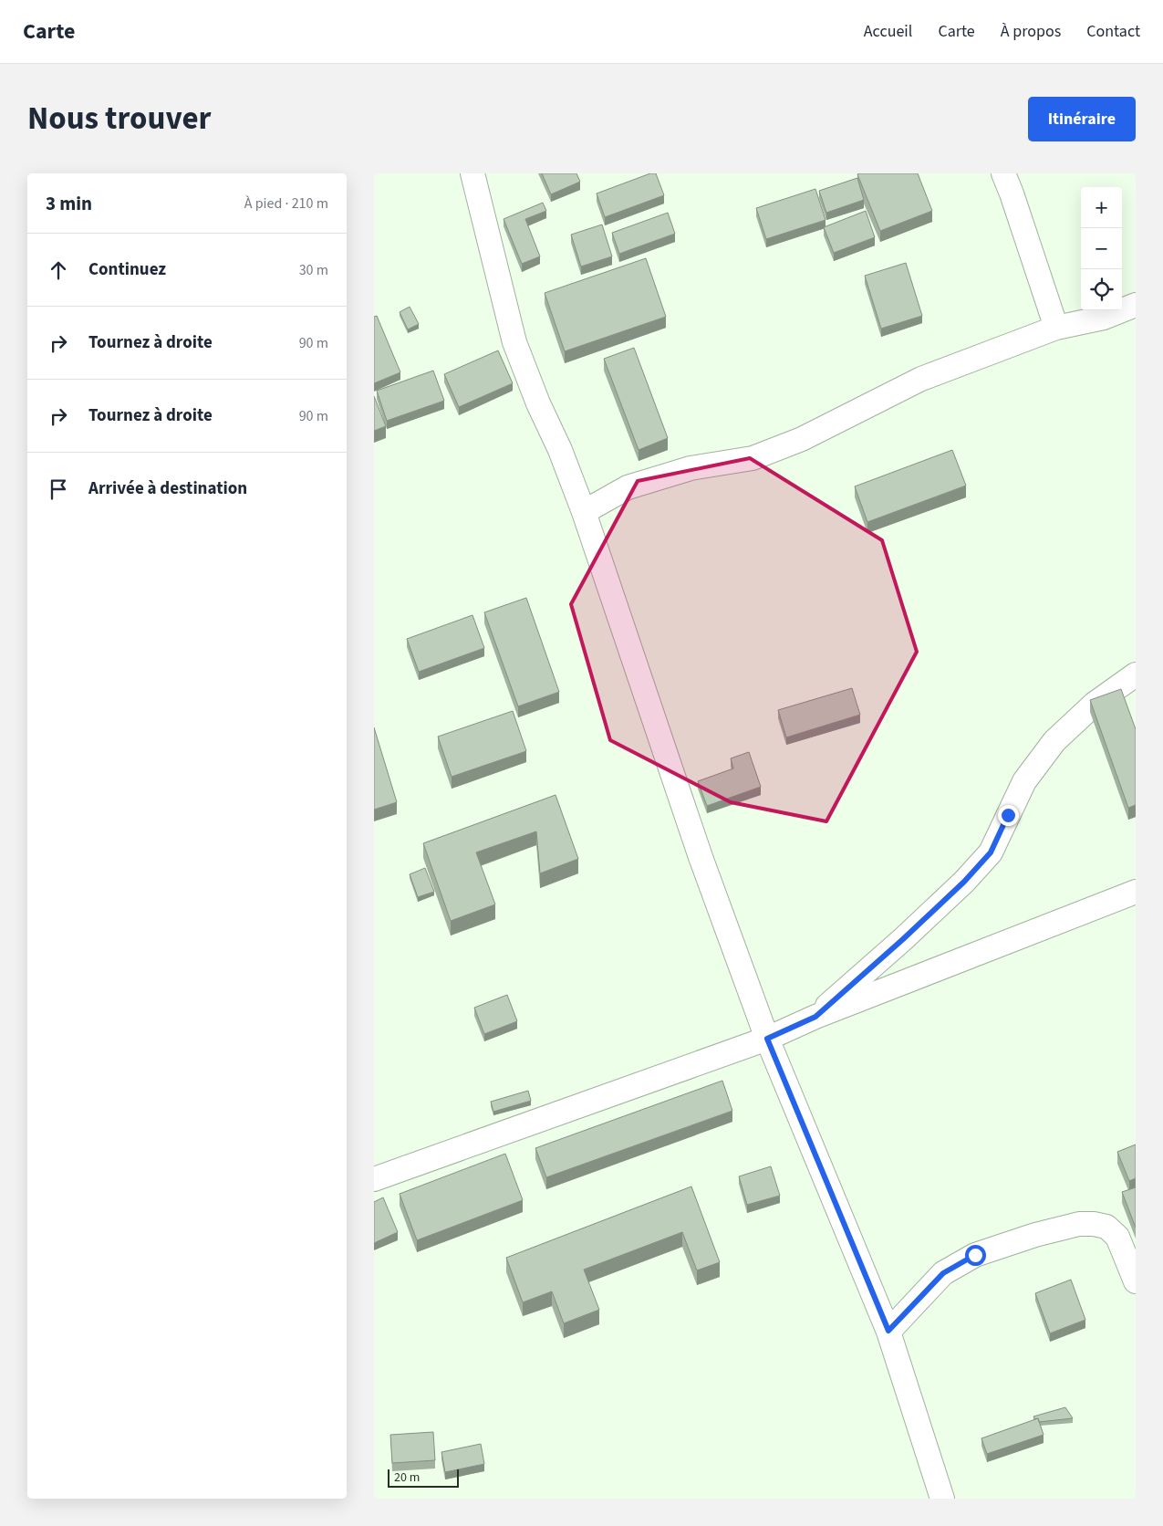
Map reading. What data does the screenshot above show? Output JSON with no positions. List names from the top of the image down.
{
  "scale_bar": "20 m",
  "page": {
    "header": "Carte",
    "nav": [
      "Accueil",
      "Carte",
      "À propos",
      "Contact"
    ],
    "title": "Nous trouver",
    "buttons": "Itinéraire",
    "heading": ["3 min", "À pied · 210 m"],
    "map_buttons": ["+", "−"],
    "list": [
      ["Continuez", "30 m"],
      ["Tournez à droite", "90 m"],
      ["Tournez à droite", "90 m"],
      "Arrivée à destination"
    ],
    "scale": "20 m"
  }
}
